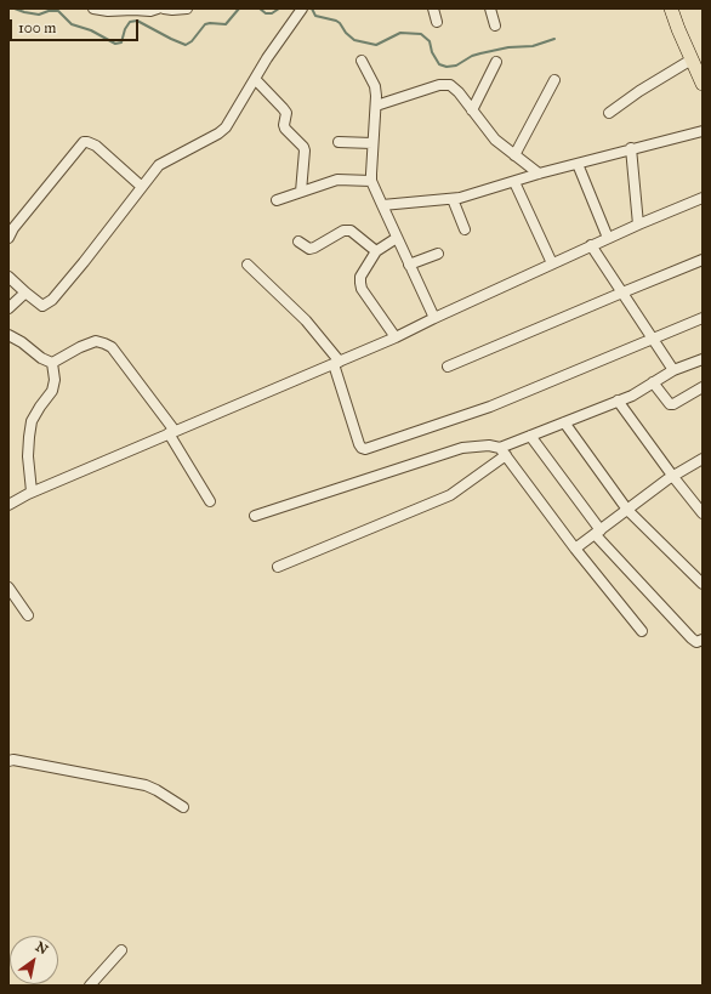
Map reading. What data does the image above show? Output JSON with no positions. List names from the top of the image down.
{
  "scale_bar": "100 m",
  "north": "top right"
}
